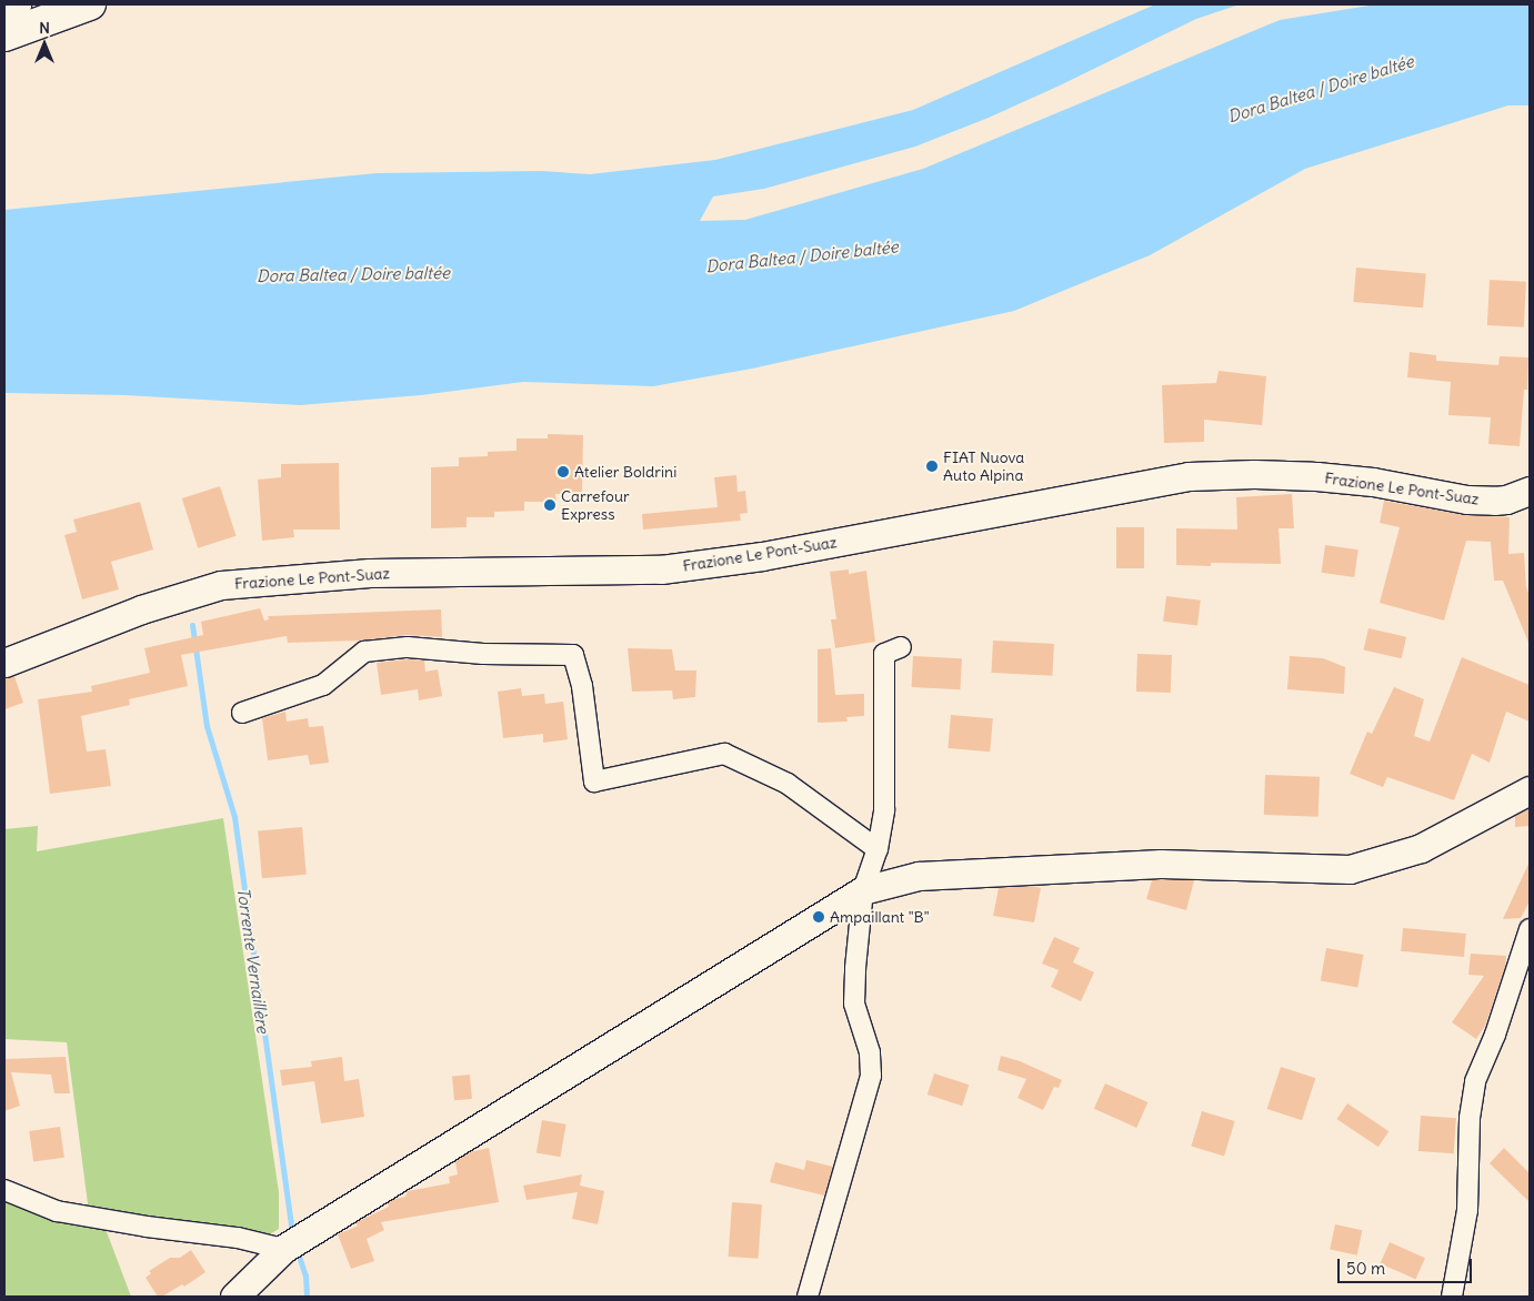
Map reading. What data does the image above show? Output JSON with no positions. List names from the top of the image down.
{
  "streets": {
    "main road": ["Frazione Le Pont-Suaz"]
  },
  "water": ["Dora Baltea / Doire baltée", "Torrente Vernaillère"],
  "places": [
    "FIAT Nuova Auto Alpina",
    "Atelier Boldrini",
    "Carrefour Express",
    "Ampaillant \"B\""
  ],
  "scale_bar": "50 m",
  "north": "top"
}
